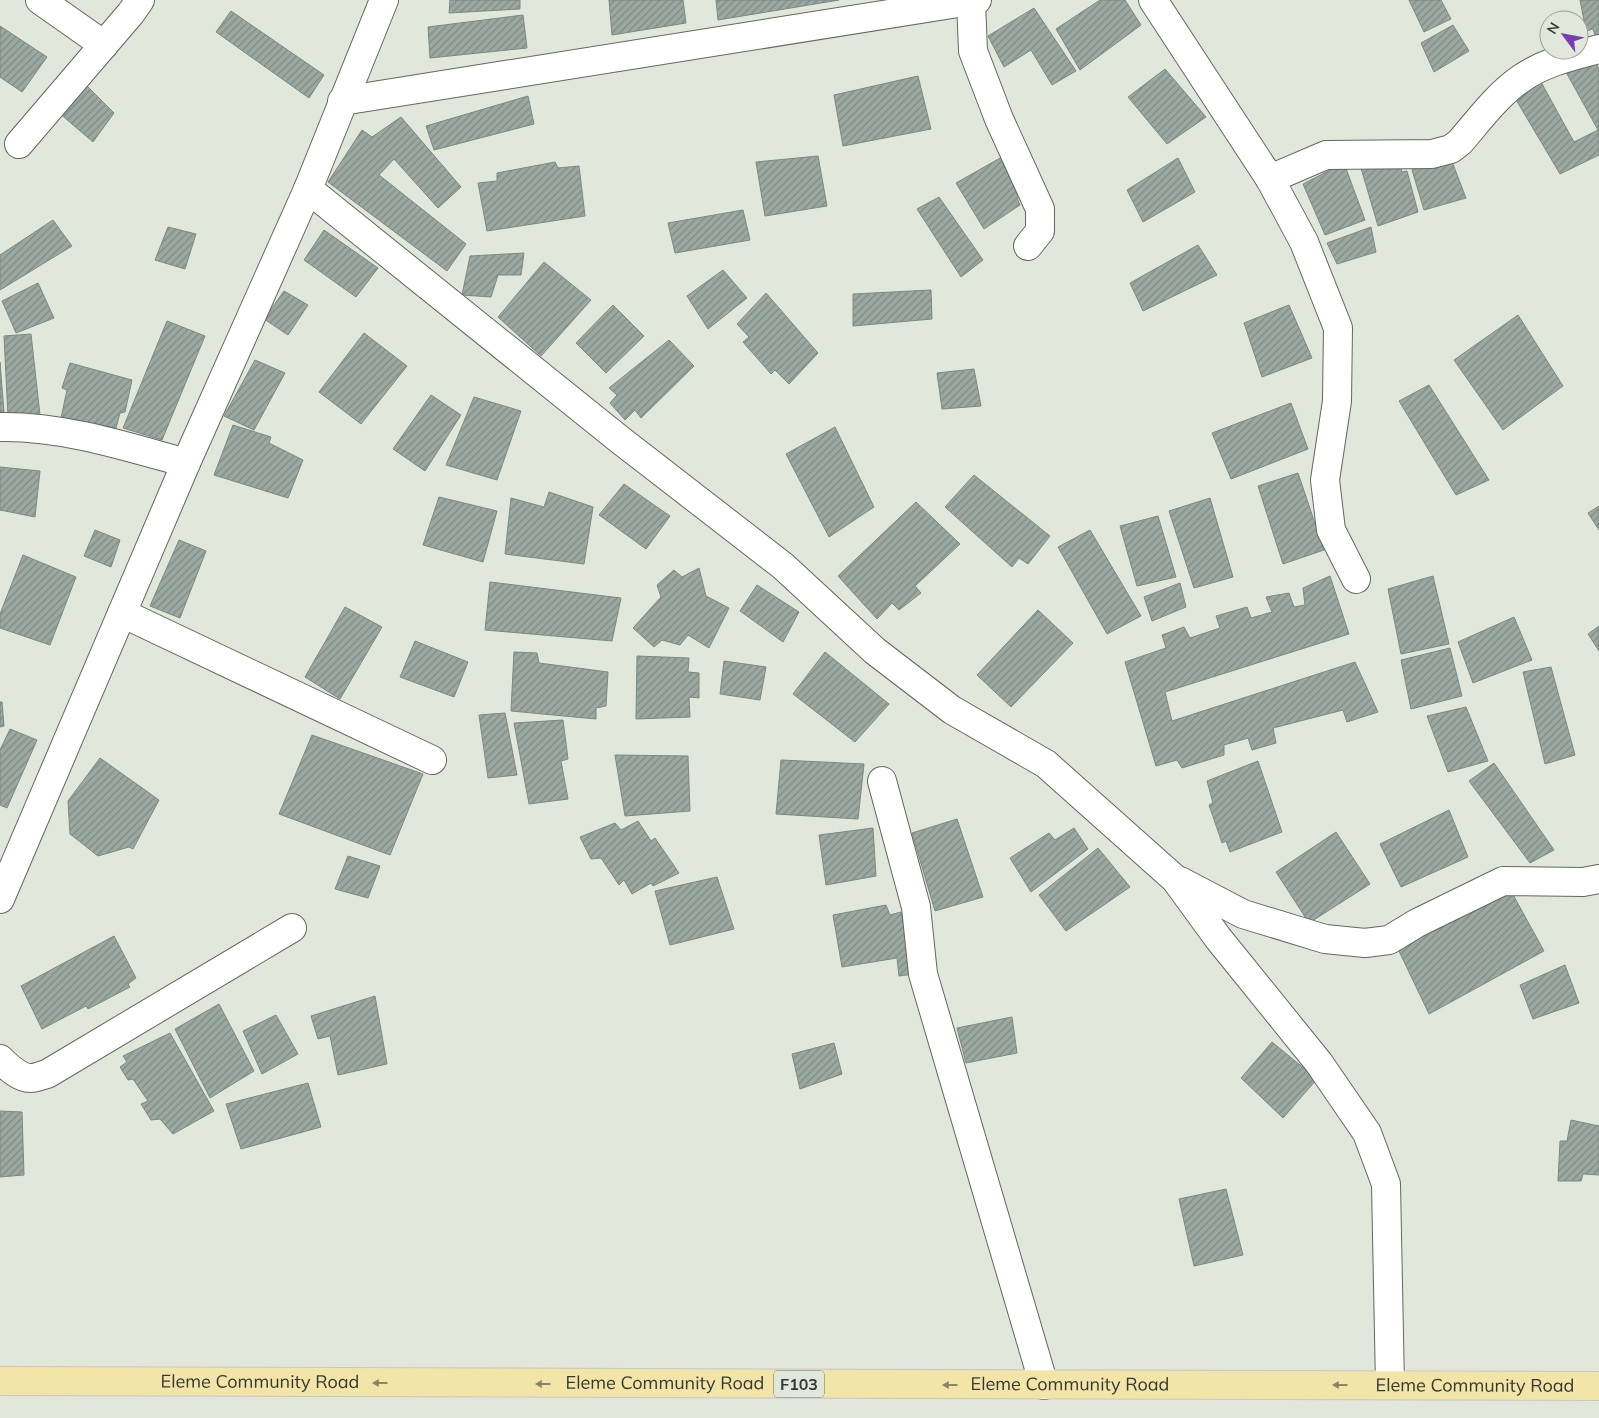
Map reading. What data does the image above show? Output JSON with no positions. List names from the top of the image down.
{
  "streets": {
    "main road": ["Eleme Community Road", "F103"]
  },
  "one_way": ["Eleme Community Road"],
  "north": "top left"
}
